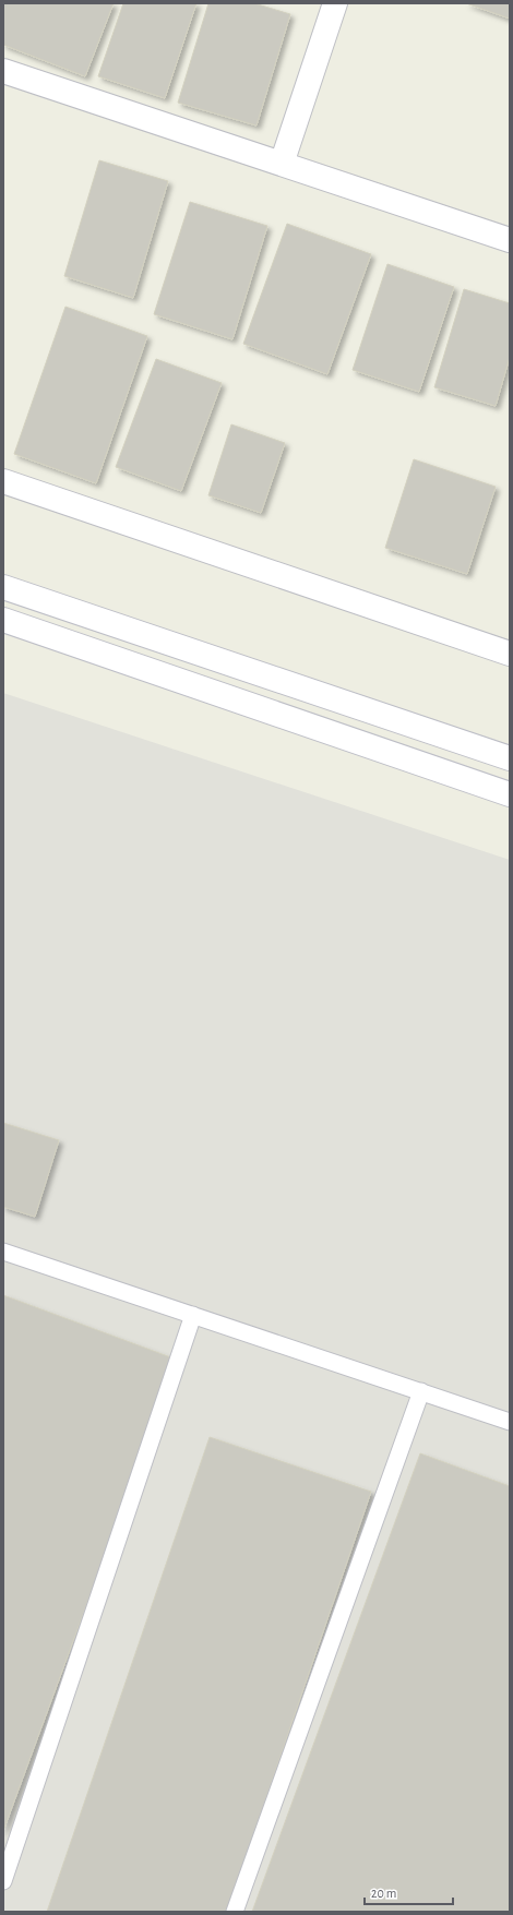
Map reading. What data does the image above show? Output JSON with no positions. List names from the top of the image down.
{
  "scale_bar": "20 m"
}
